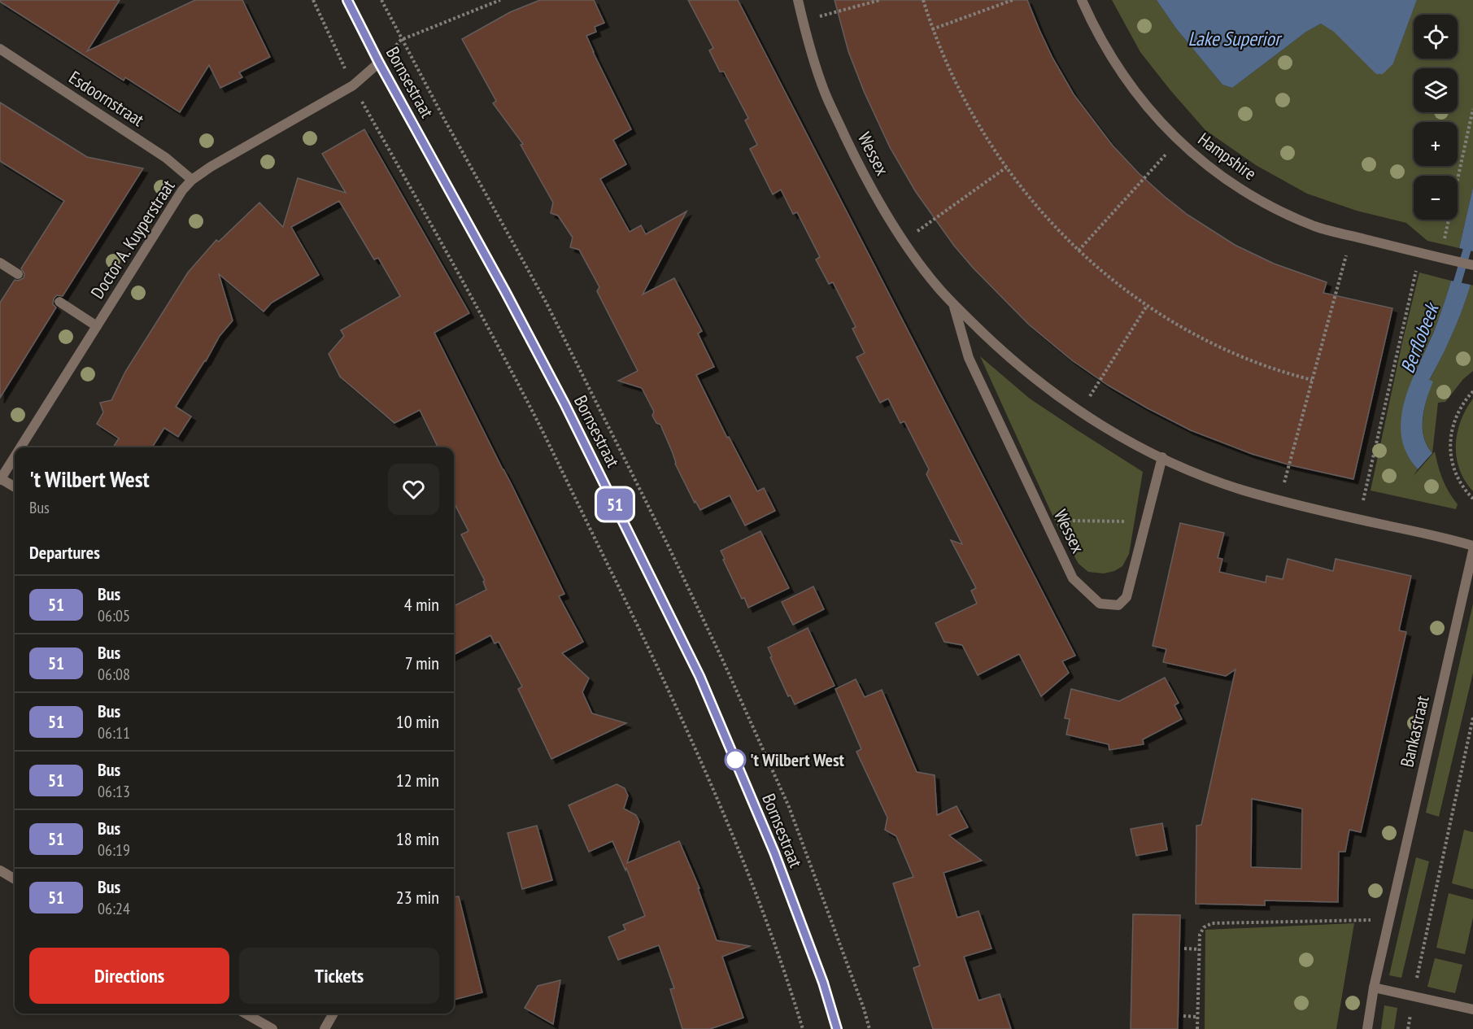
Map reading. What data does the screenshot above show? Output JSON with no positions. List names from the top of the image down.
{
  "streets": {
    "main road": ["Bornsestraat"],
    "street": [
      "Esdoornstraat",
      "Wessex",
      "Hampshire",
      "Doctor A. Kuyperstraat",
      "Bankastraat"
    ]
  },
  "crossings": [
    ["Bornsestraat", "Doctor A. Kuyperstraat"],
    ["Esdoornstraat", "Doctor A. Kuyperstraat"]
  ],
  "water": ["Lake Superior", "Berflobeek"],
  "places": ["'t Wilbert West"],
  "lines": ["bus line 51"],
  "page": {
    "on_map": "51",
    "map_buttons": ["+", "−"],
    "heading": [
      ["'t Wilbert West", "Bus"],
      "Departures"
    ],
    "list": [
      {
        "mark": "51",
        "name": "Bus",
        "note": "06:05",
        "value": "4 min"
      },
      {
        "mark": "51",
        "name": "Bus",
        "note": "06:08",
        "value": "7 min"
      },
      {
        "mark": "51",
        "name": "Bus",
        "note": "06:11",
        "value": "10 min"
      },
      {
        "mark": "51",
        "name": "Bus",
        "note": "06:13",
        "value": "12 min"
      },
      {
        "mark": "51",
        "name": "Bus",
        "note": "06:19",
        "value": "18 min"
      },
      {
        "mark": "51",
        "name": "Bus",
        "note": "06:24",
        "value": "23 min"
      }
    ],
    "buttons": ["Directions", "Tickets"]
  }
}
